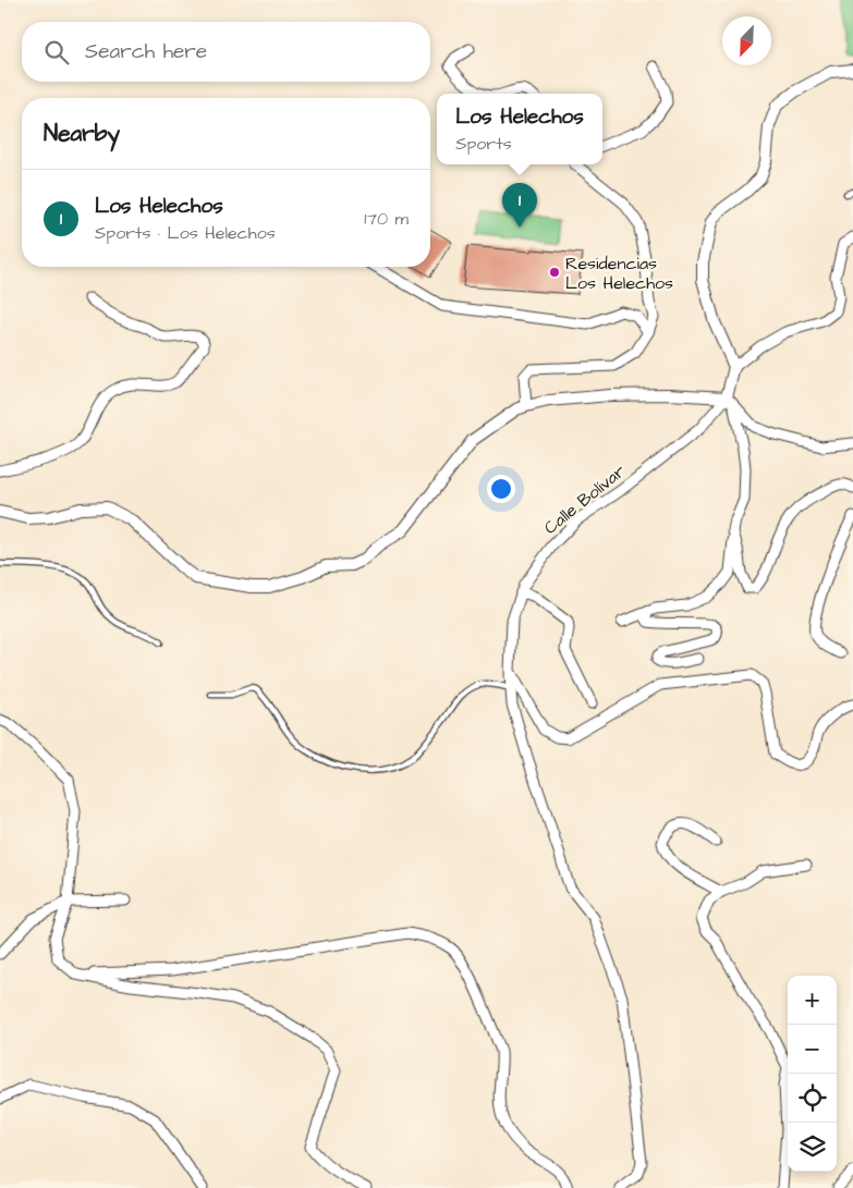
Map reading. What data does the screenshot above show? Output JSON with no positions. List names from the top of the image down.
{
  "streets": {
    "street": ["Calle Bolívar"]
  },
  "places": ["Residencias Los Helechos"],
  "north": "bottom left",
  "page": {
    "search": "Search here",
    "popup": ["Los Helechos", "Sports"],
    "heading": "Nearby",
    "list": [
      {
        "mark": "1",
        "name": "Los Helechos",
        "note": "Sports · Los Helechos",
        "value": "170 m"
      }
    ],
    "pins": "1",
    "map_buttons": ["+", "−"]
  }
}
